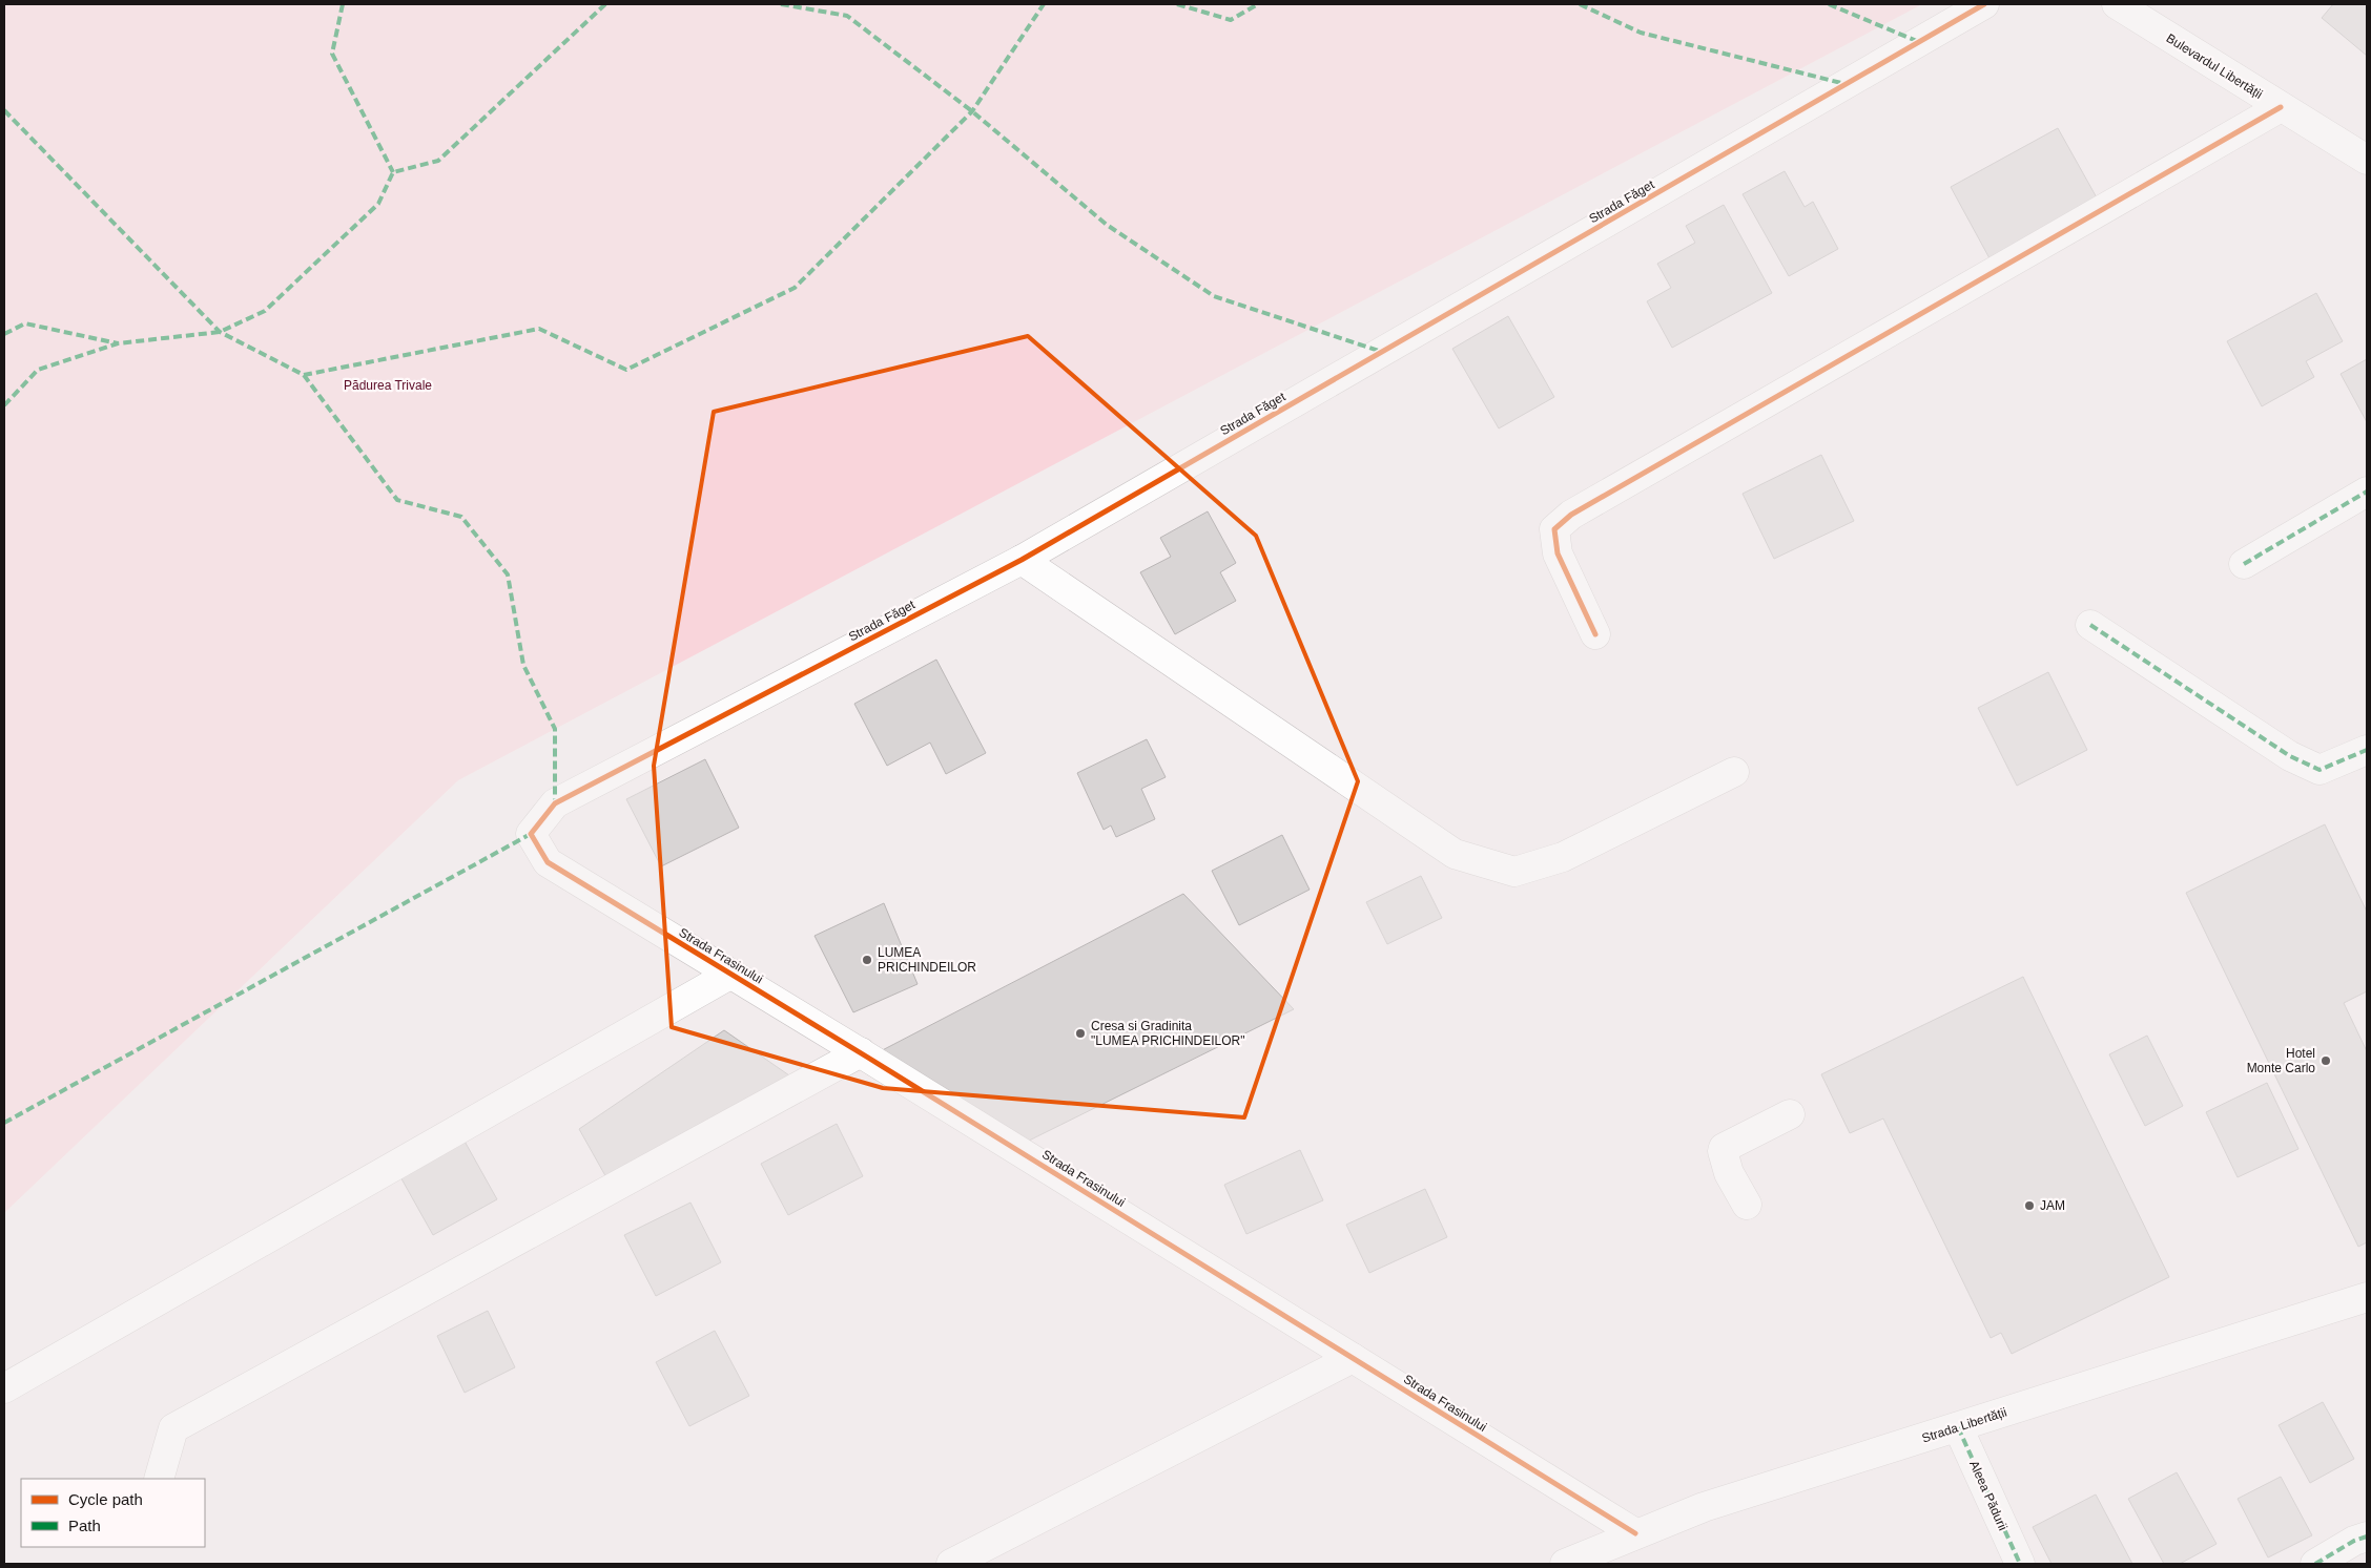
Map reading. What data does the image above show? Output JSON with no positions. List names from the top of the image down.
{
  "streets": {
    "street": [
      "Bulevardul Libertății",
      "Strada Făget",
      "Strada Frasinului",
      "Strada Libertății",
      "Aleea Pădurii"
    ]
  },
  "crossings": [
    ["Strada Făget", "Strada Frasinului"],
    ["Strada Frasinului", "Strada Libertății"],
    ["Strada Libertății", "Aleea Pădurii"]
  ],
  "parks": ["Pădurea Trivale"],
  "places": [
    "LUMEA PRICHINDEILOR",
    "Cresa si Gradinita \"LUMEA PRICHINDEILOR\"",
    "Hotel Monte Carlo",
    "JAM"
  ],
  "legend": ["Cycle path", "Path"]
}
